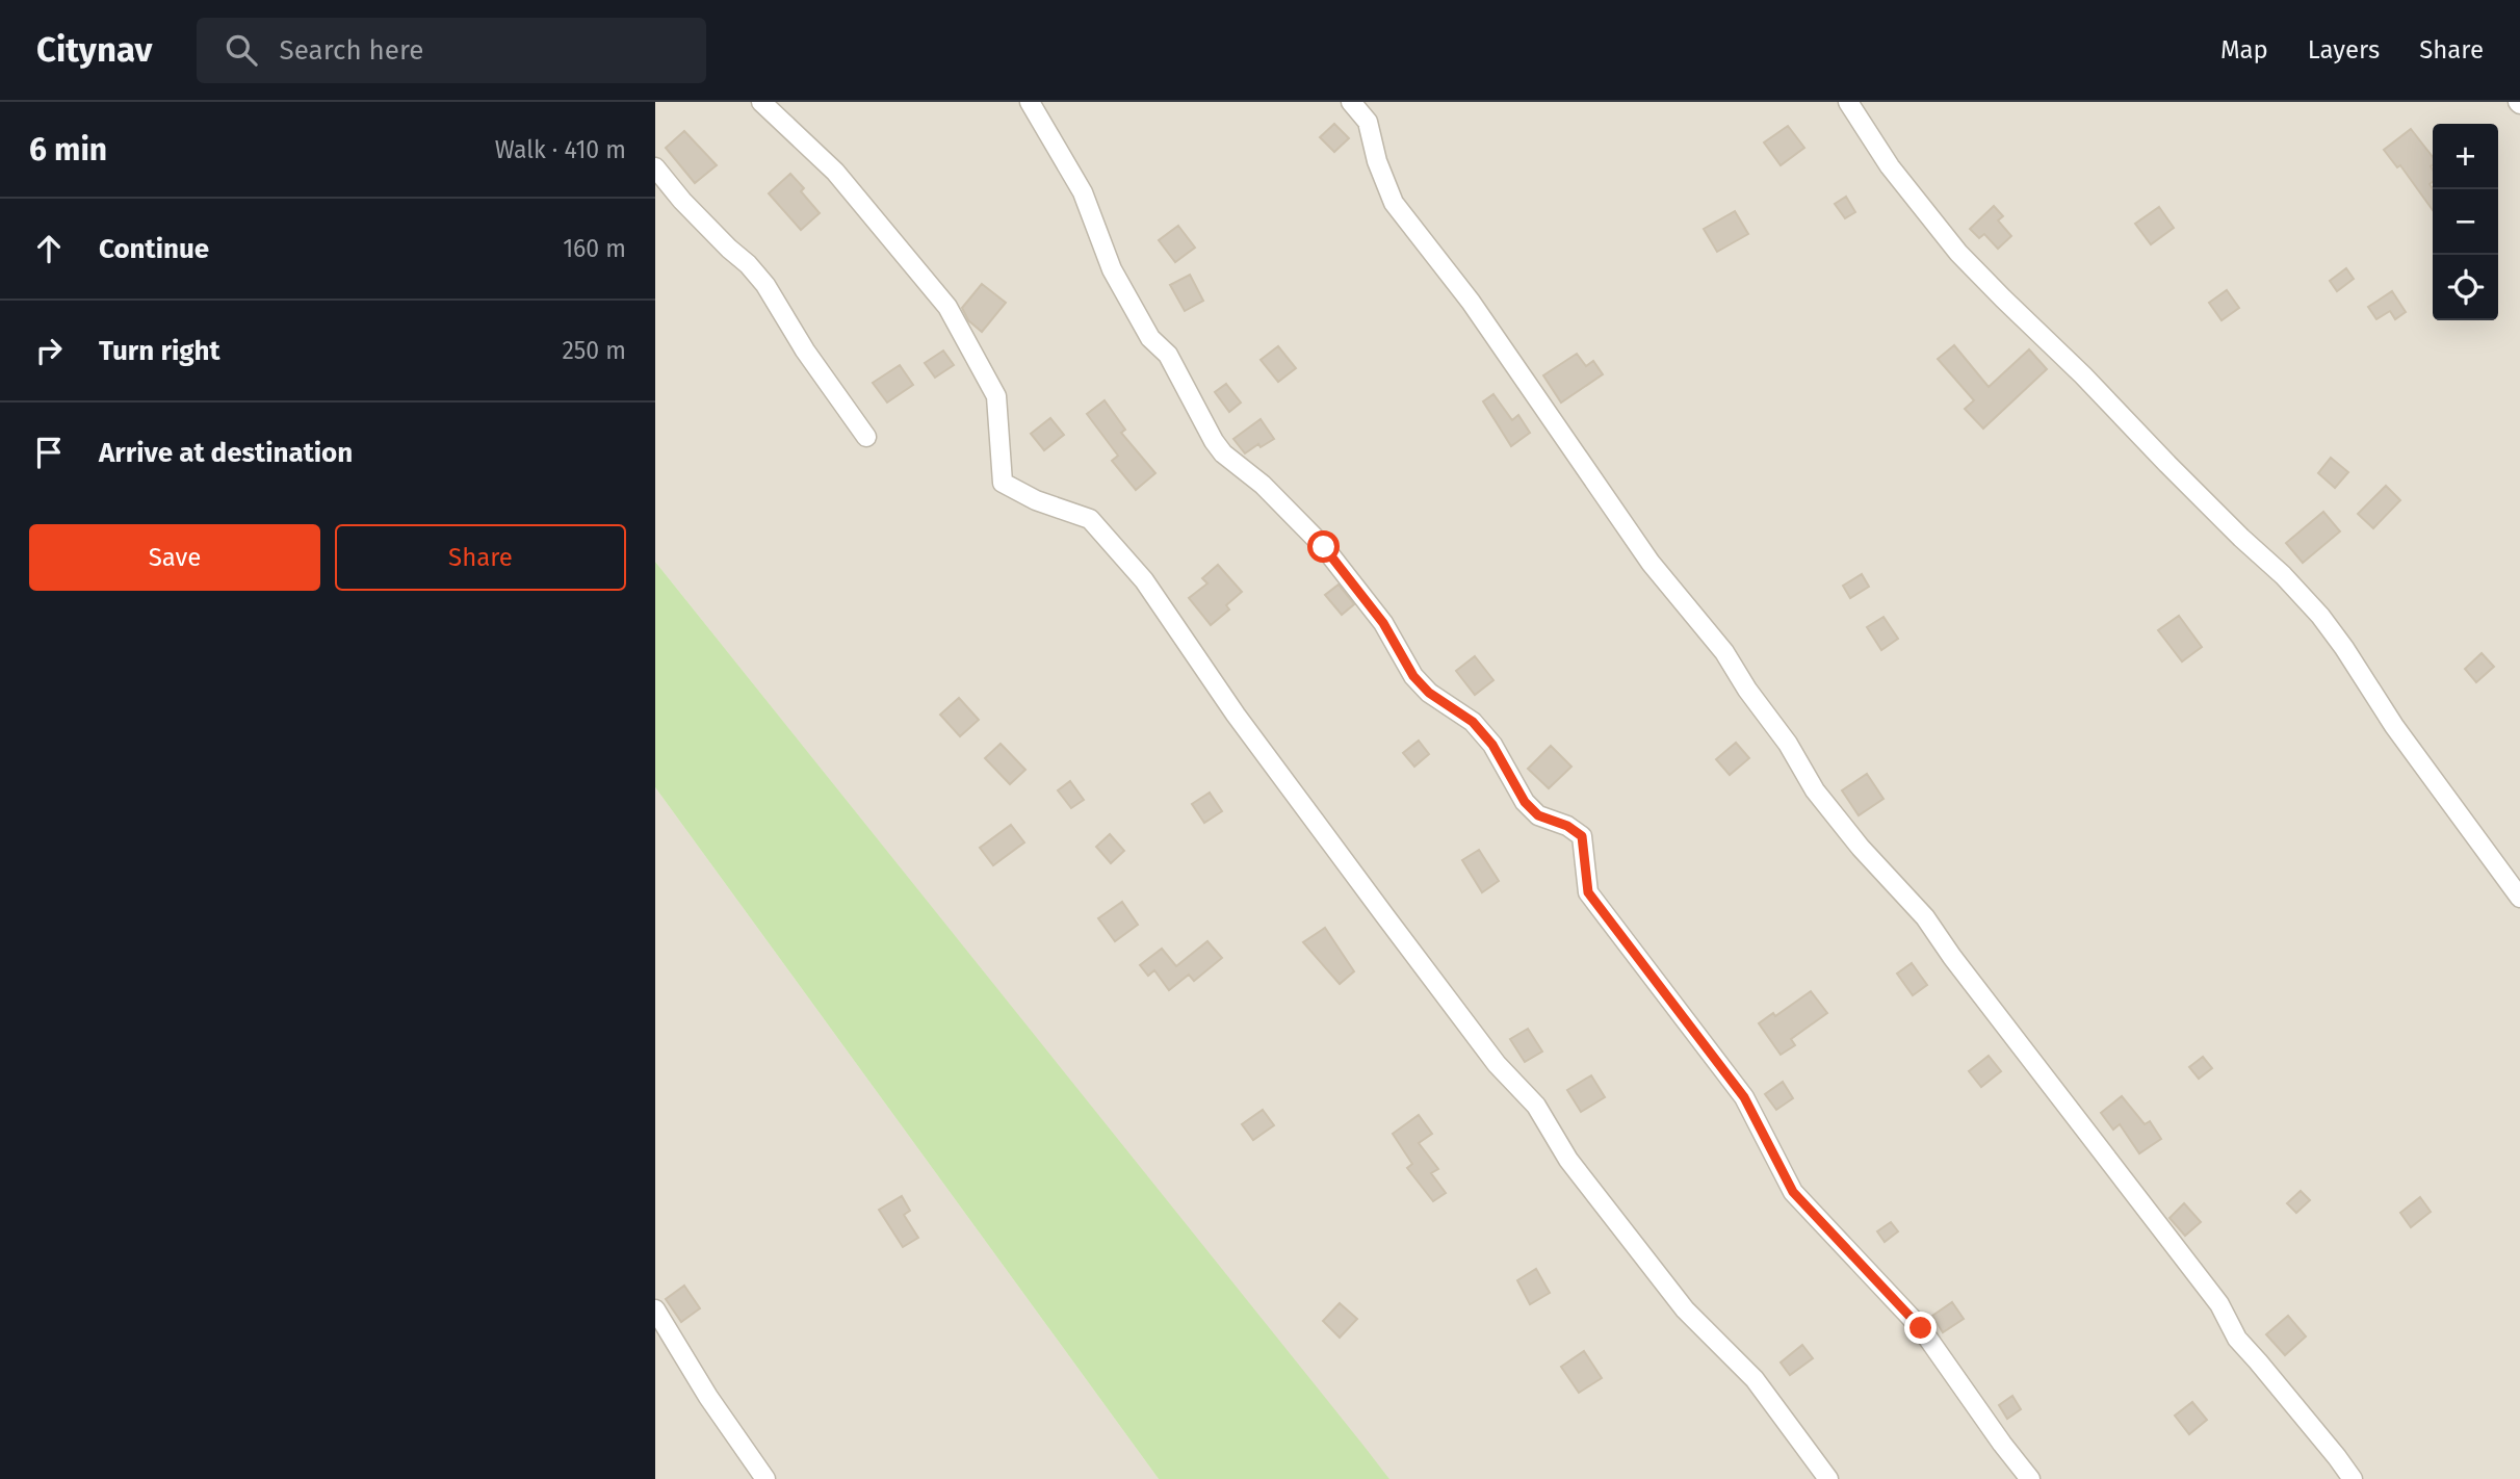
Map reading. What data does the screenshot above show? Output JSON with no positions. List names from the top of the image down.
{
  "page": {
    "header": "Citynav",
    "search": "Search here",
    "nav": ["Map", "Layers", "Share"],
    "heading": ["6 min", "Walk · 410 m"],
    "map_buttons": ["+", "−"],
    "list": [
      ["Continue", "160 m"],
      ["Turn right", "250 m"],
      "Arrive at destination"
    ],
    "buttons": ["Save", "Share"]
  }
}
